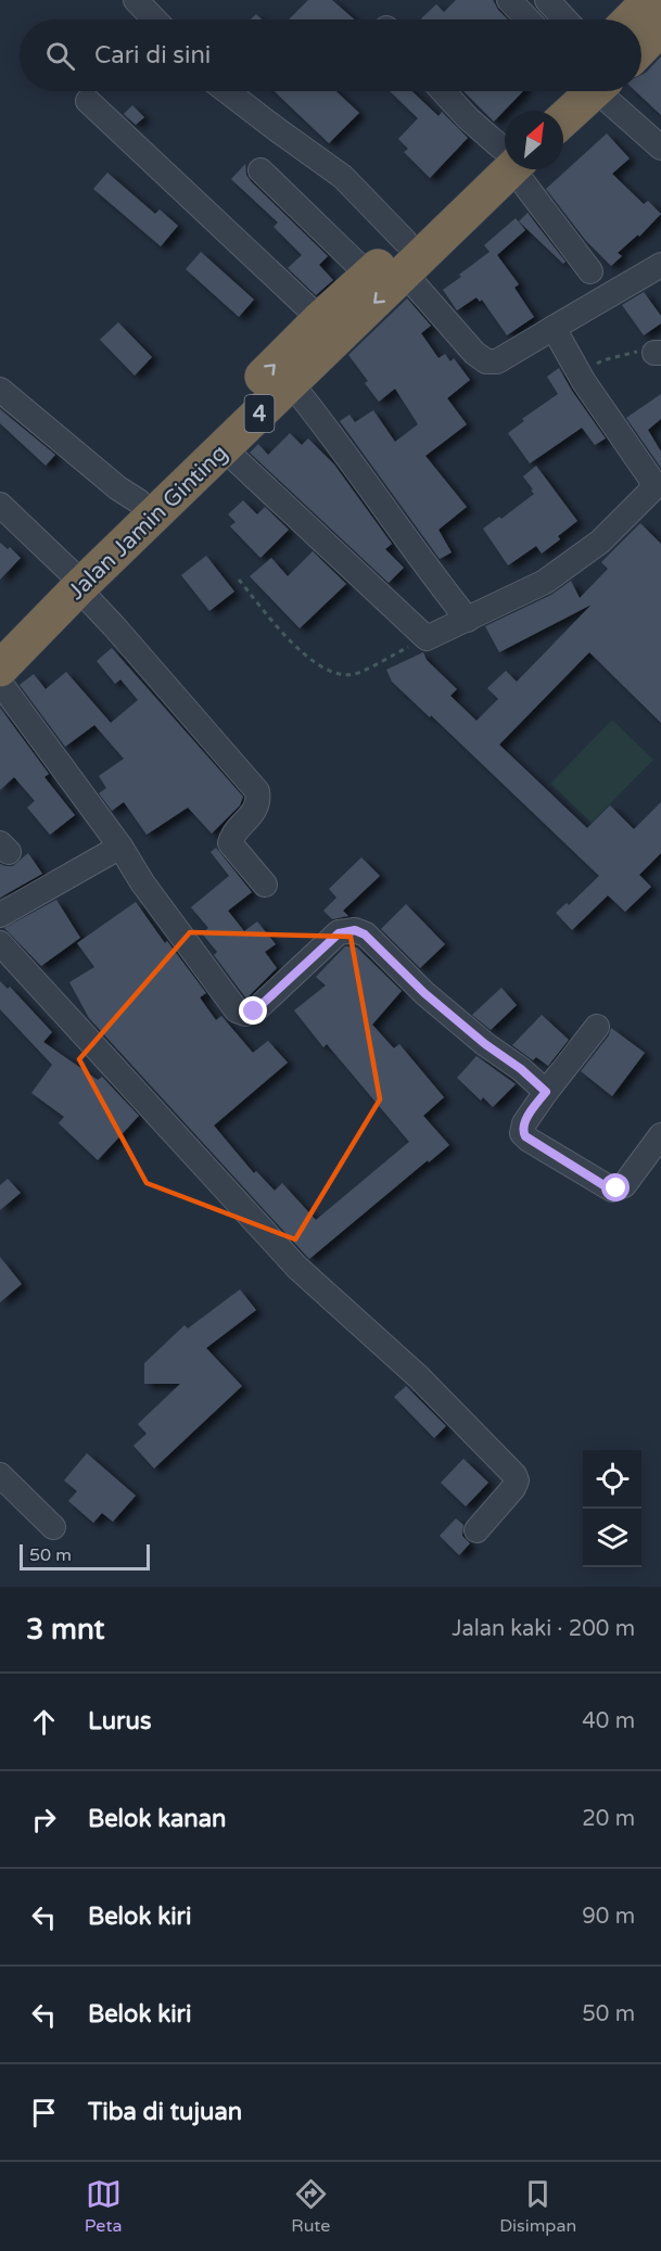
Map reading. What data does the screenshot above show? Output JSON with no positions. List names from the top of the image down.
{
  "streets": {
    "highway": ["4", "Jalan Jamin Ginting"]
  },
  "scale_bar": "50 m",
  "north": "top right",
  "page": {
    "search": "Cari di sini",
    "scale": "50 m",
    "heading": ["3 mnt", "Jalan kaki · 200 m"],
    "list": [
      ["Lurus", "40 m"],
      ["Belok kanan", "20 m"],
      ["Belok kiri", "90 m"],
      ["Belok kiri", "50 m"],
      "Tiba di tujuan"
    ],
    "nav": ["Peta", "Rute", "Disimpan"]
  }
}
